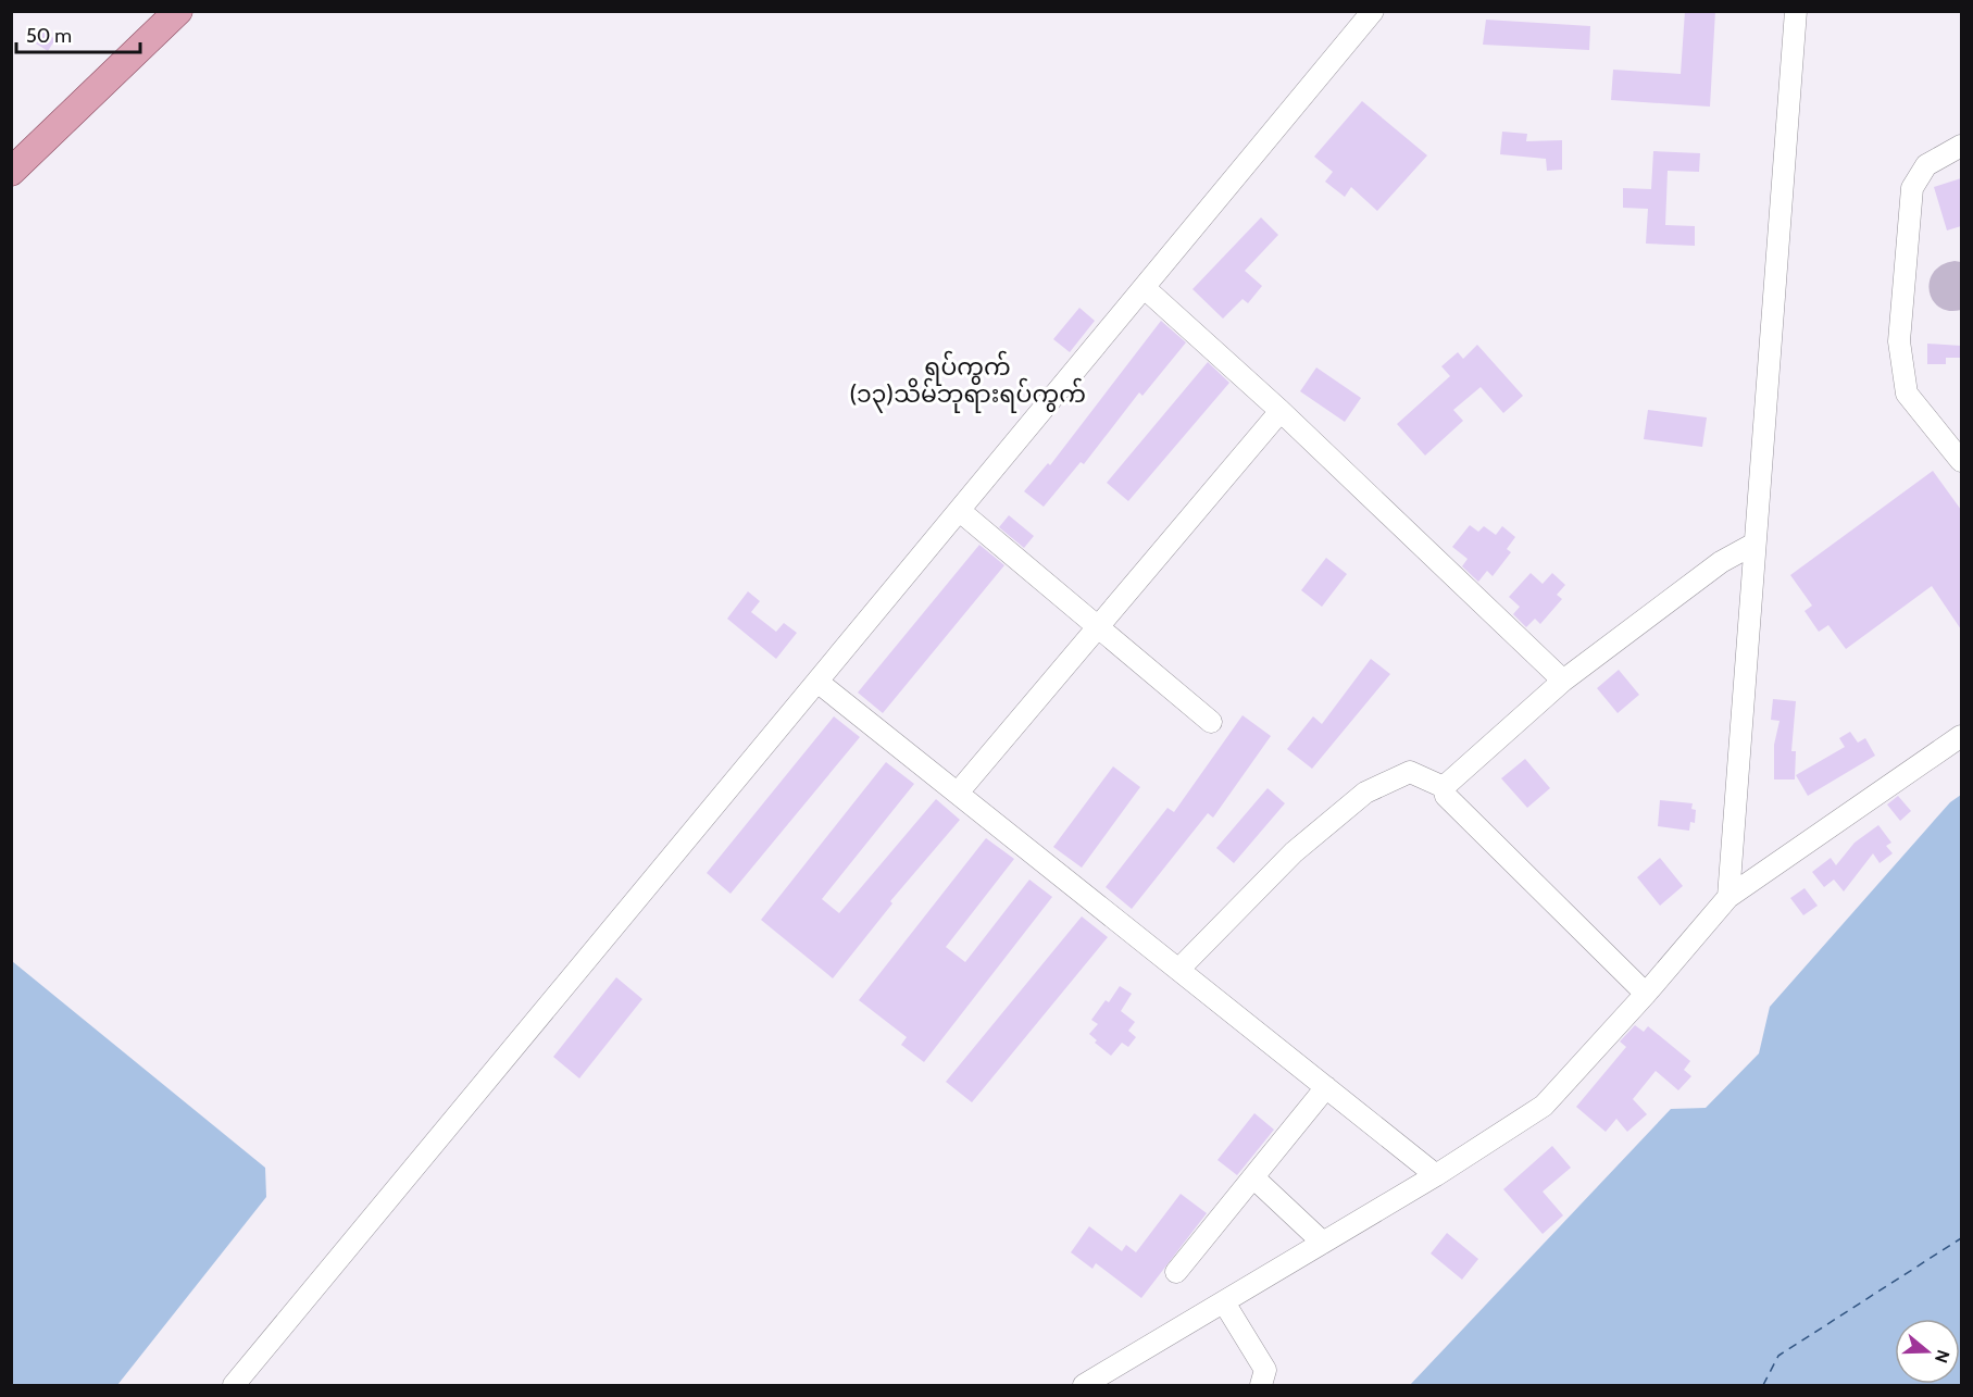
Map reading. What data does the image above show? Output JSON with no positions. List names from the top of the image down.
{
  "districts": ["ရပ်ကွက် (၁၃)သိမ်ဘုရားရပ်ကွက်"],
  "scale_bar": "50 m",
  "north": "right"
}
